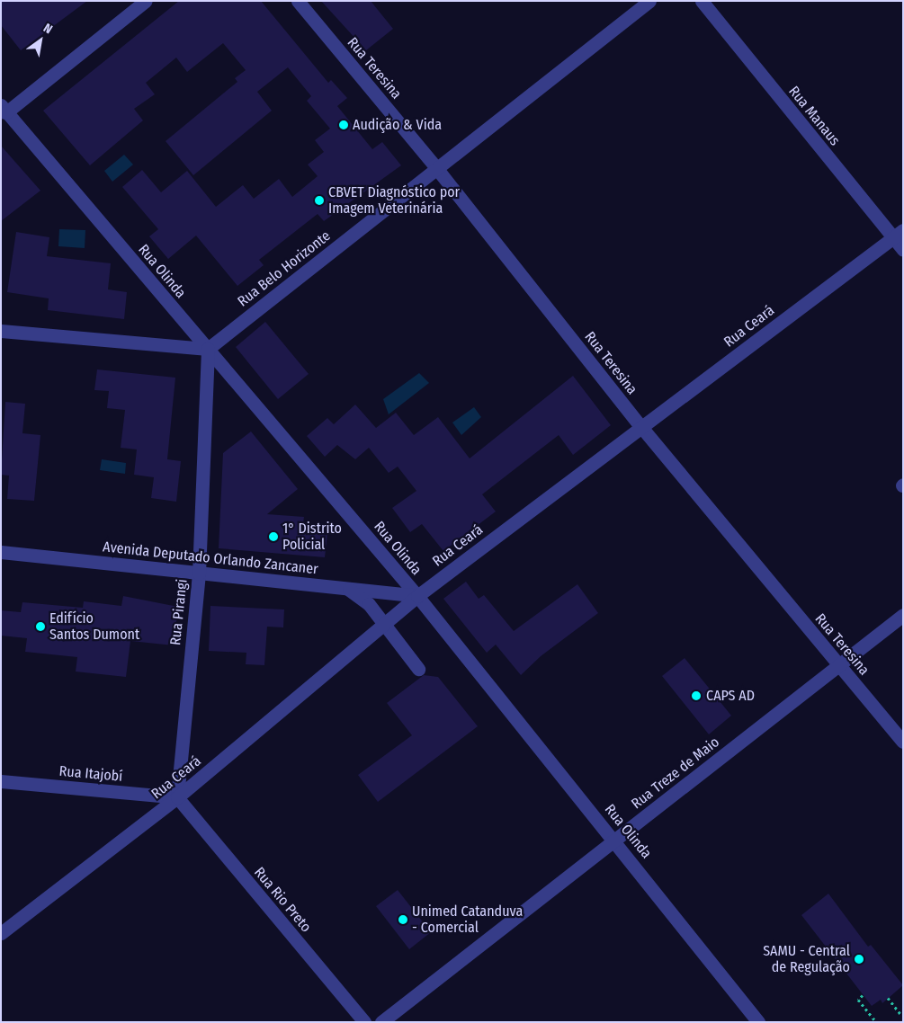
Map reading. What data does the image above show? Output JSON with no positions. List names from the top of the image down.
{
  "streets": {
    "street": [
      "Rua Teresina",
      "Rua Manaus",
      "Rua Belo Horizonte",
      "Rua Olinda",
      "Rua Ceará",
      "Avenida Deputado Orlando Zancaner",
      "Rua Pirangi",
      "Rua Treze de Maio",
      "Rua Itajobí",
      "Rua Rio Preto"
    ]
  },
  "crossings": [
    ["Rua Teresina", "Rua Belo Horizonte"],
    ["Rua Teresina", "Rua Ceará"],
    ["Rua Teresina", "Rua Treze de Maio"],
    ["Rua Manaus", "Rua Ceará"],
    ["Rua Belo Horizonte", "Rua Olinda"],
    ["Rua Belo Horizonte", "Rua Pirangi"],
    ["Rua Olinda", "Rua Ceará"],
    ["Rua Olinda", "Avenida Deputado Orlando Zancaner"],
    ["Rua Olinda", "Rua Pirangi"],
    ["Rua Olinda", "Rua Treze de Maio"],
    ["Rua Ceará", "Avenida Deputado Orlando Zancaner"],
    ["Rua Ceará", "Rua Pirangi"],
    ["Rua Ceará", "Rua Itajobí"],
    ["Rua Ceará", "Rua Rio Preto"],
    ["Avenida Deputado Orlando Zancaner", "Rua Pirangi"],
    ["Rua Pirangi", "Rua Itajobí"],
    ["Rua Pirangi", "Rua Rio Preto"],
    ["Rua Itajobí", "Rua Rio Preto"]
  ],
  "places": [
    "Audição & Vida",
    "CBVET Diagnóstico por Imagem Veterinária",
    "1° Distrito Policial",
    "Edifício Santos Dumont",
    "CAPS AD",
    "Unimed Catanduva - Comercial",
    "SAMU - Central de Regulação"
  ],
  "north": "top right"
}
